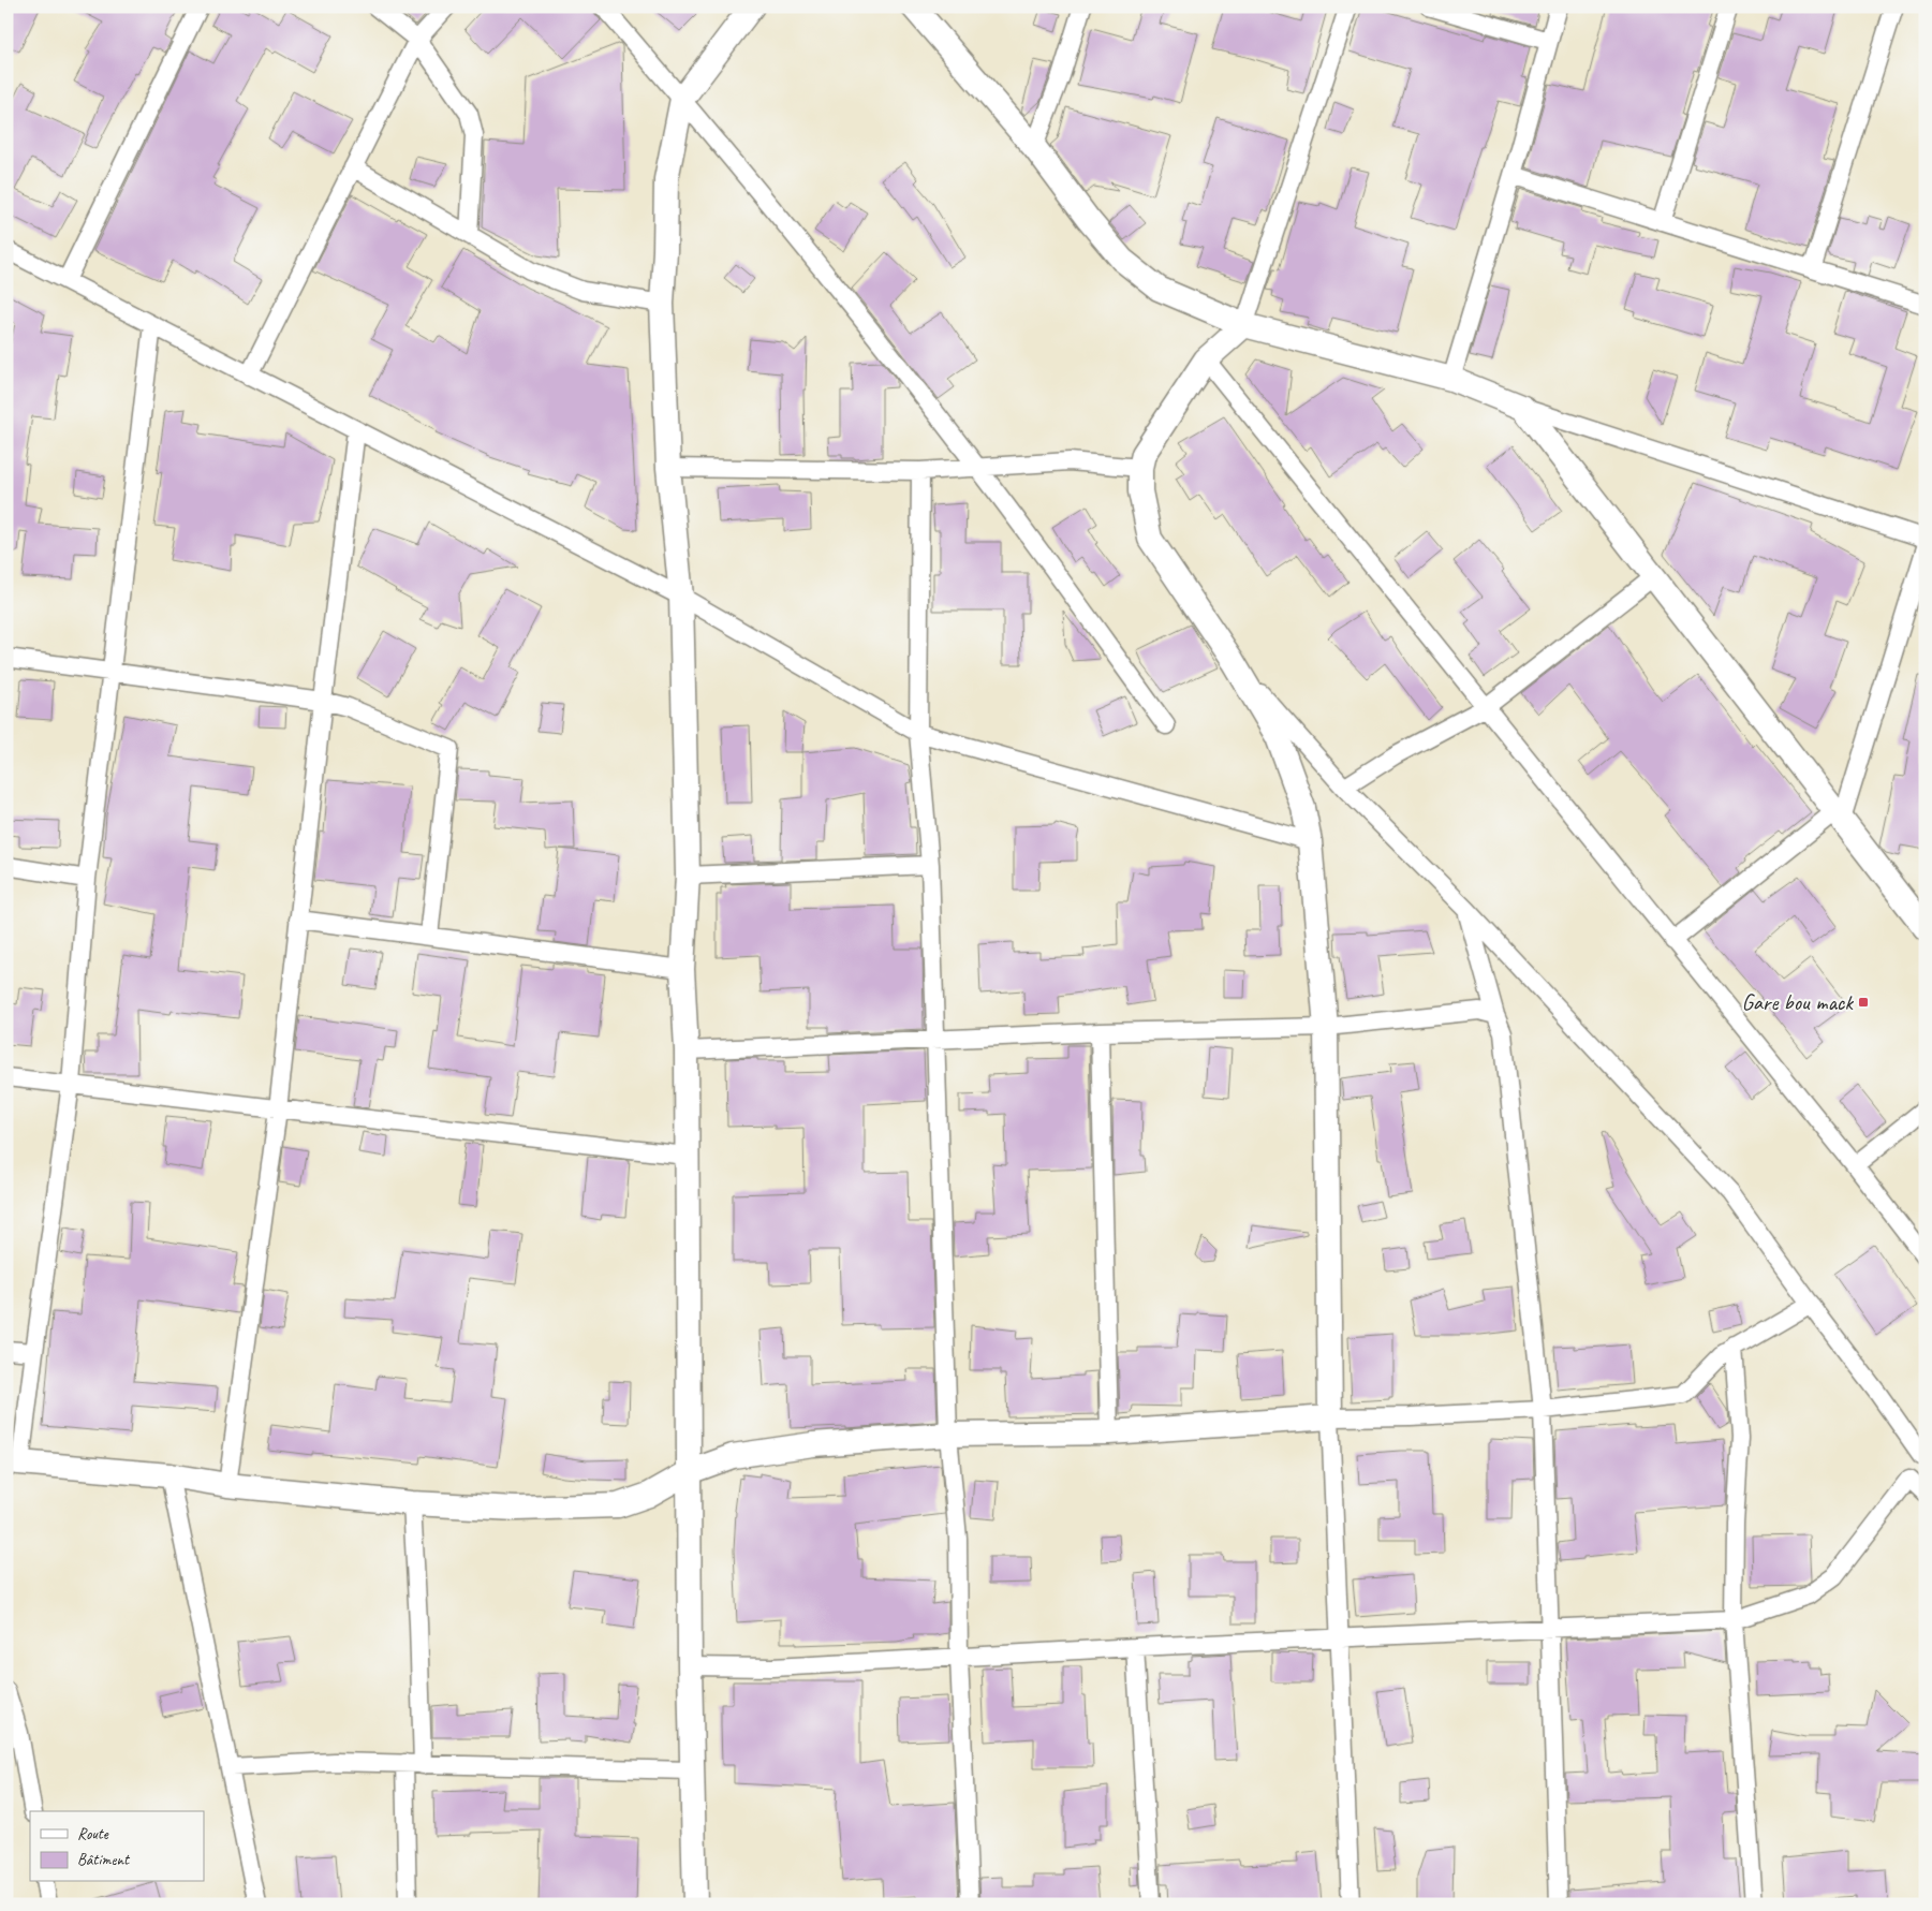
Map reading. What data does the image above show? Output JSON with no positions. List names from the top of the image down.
{
  "places": {
    "transit": ["Gare bou mack"]
  },
  "legend": ["Route", "Bâtiment"]
}
